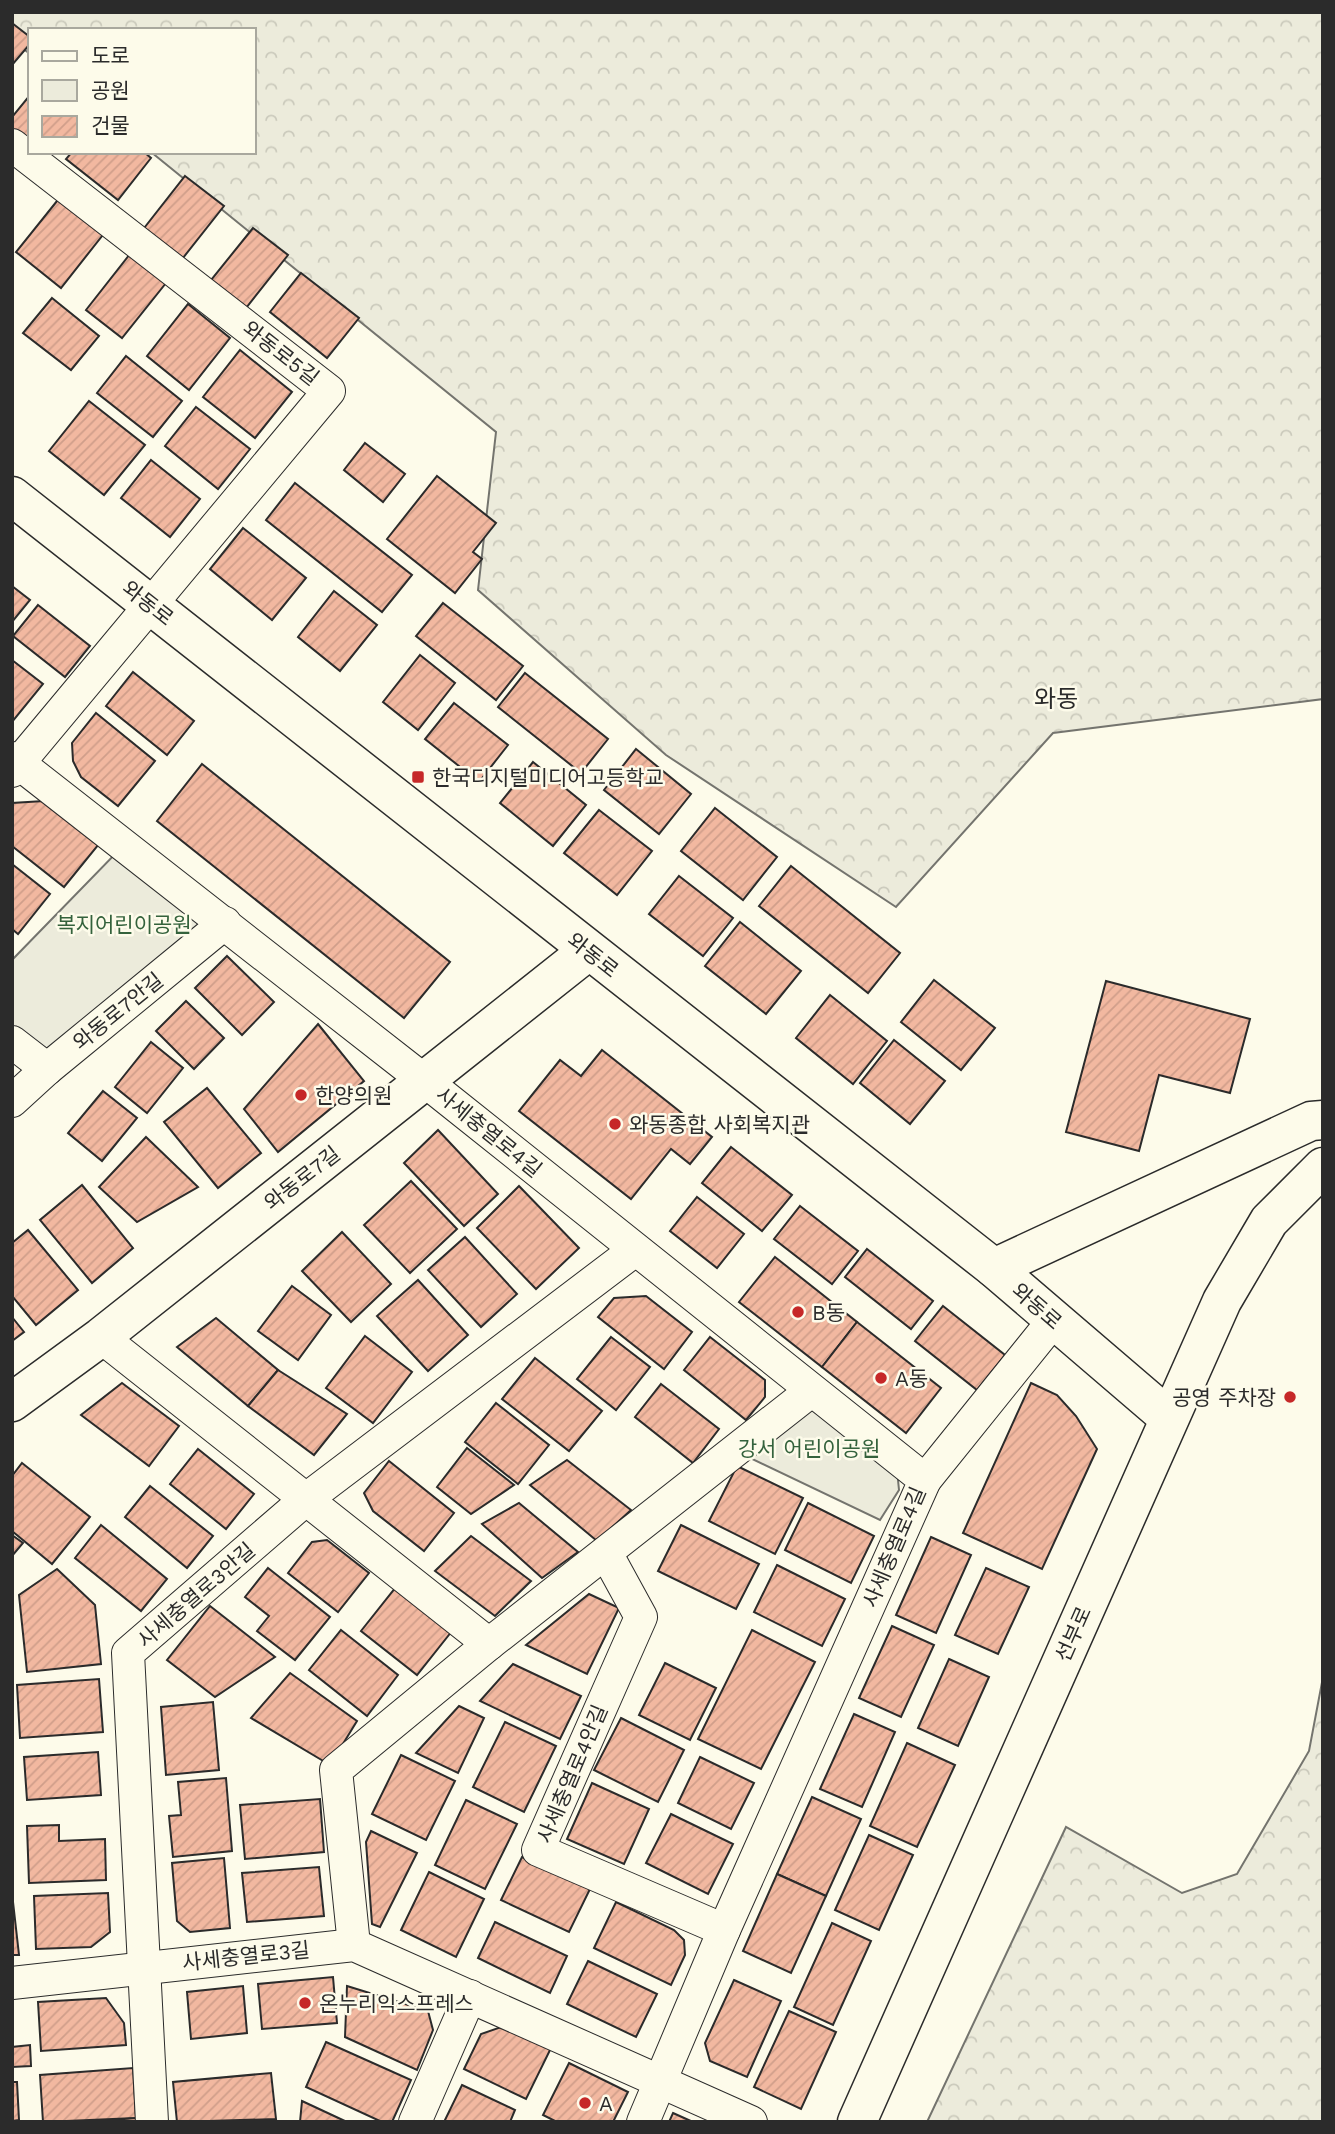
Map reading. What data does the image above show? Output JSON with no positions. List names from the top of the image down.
{
  "streets": {
    "main road": ["와동로", "와동로7길", "선부로"],
    "street": [
      "와동로5길",
      "와동로7안길",
      "사세충열로4길",
      "사세충열로3안길",
      "사세충열로4안길",
      "사세충열로3길"
    ]
  },
  "crossings": [
    ["와동로5길", "와동로"],
    ["와동로", "와동로7길"],
    ["와동로", "선부로"],
    ["사세충열로4길", "와동로7길"],
    ["사세충열로4길", "사세충열로3안길"],
    ["사세충열로4길", "사세충열로4안길"],
    ["사세충열로4길", "사세충열로3길"],
    ["사세충열로3안길", "사세충열로3길"]
  ],
  "districts": ["와동"],
  "parks": ["복지어린이공원", "강서 어린이공원"],
  "places": {
    "transit": ["한국디지털미디어고등학교"],
    "other": [
      "한양의원",
      "와동종합 사회복지관",
      "B동",
      "A동",
      "공영 주차장",
      "온누리익스프레스",
      "A"
    ]
  },
  "legend": ["도로", "공원", "건물"]
}
